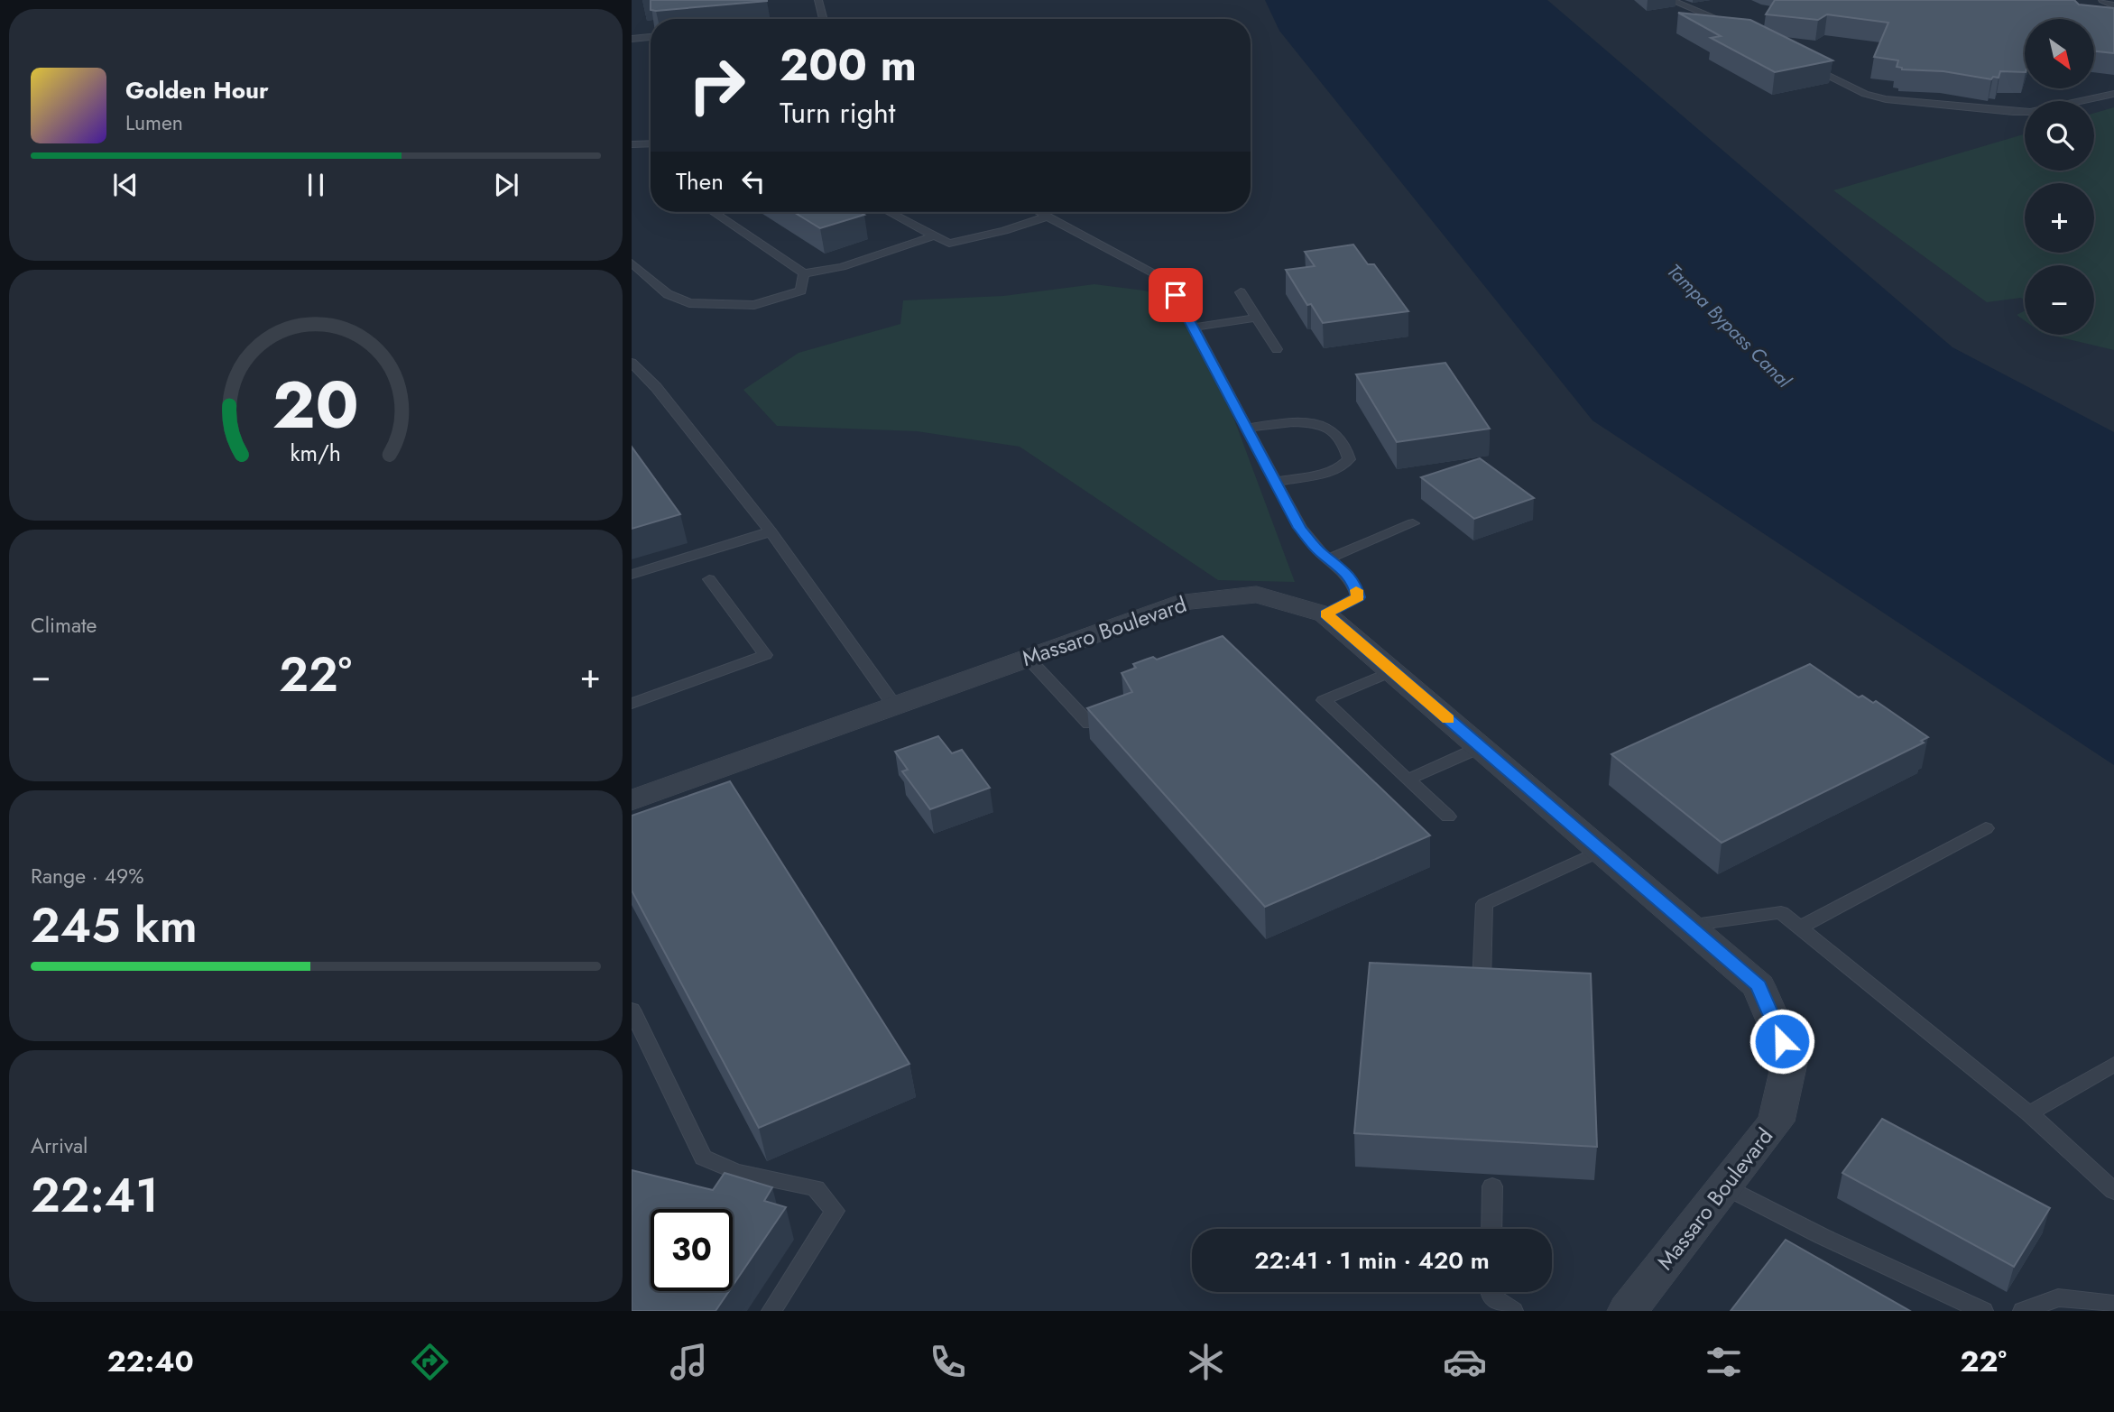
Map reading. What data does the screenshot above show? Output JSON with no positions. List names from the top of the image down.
{
  "streets": {
    "street": ["Massaro Boulevard"]
  },
  "water": ["Tampa Bypass Canal"],
  "north": "bottom right",
  "page": {
    "map_buttons": ["+", "−"],
    "turn": ["200 m", "Turn right"],
    "song": ["Golden Hour", "Lumen"],
    "then": "Then",
    "tile": [
      "Climate",
      ["Range · 49%", "245 km"],
      ["Arrival", "22:41"]
    ],
    "heat": ["−", "22°", "+"],
    "limit": "30",
    "trip": "22:41 · 1 min · 420 m",
    "tabs": ["22:40", "22°"],
    "gauge": ["20", "km/h"]
  }
}
